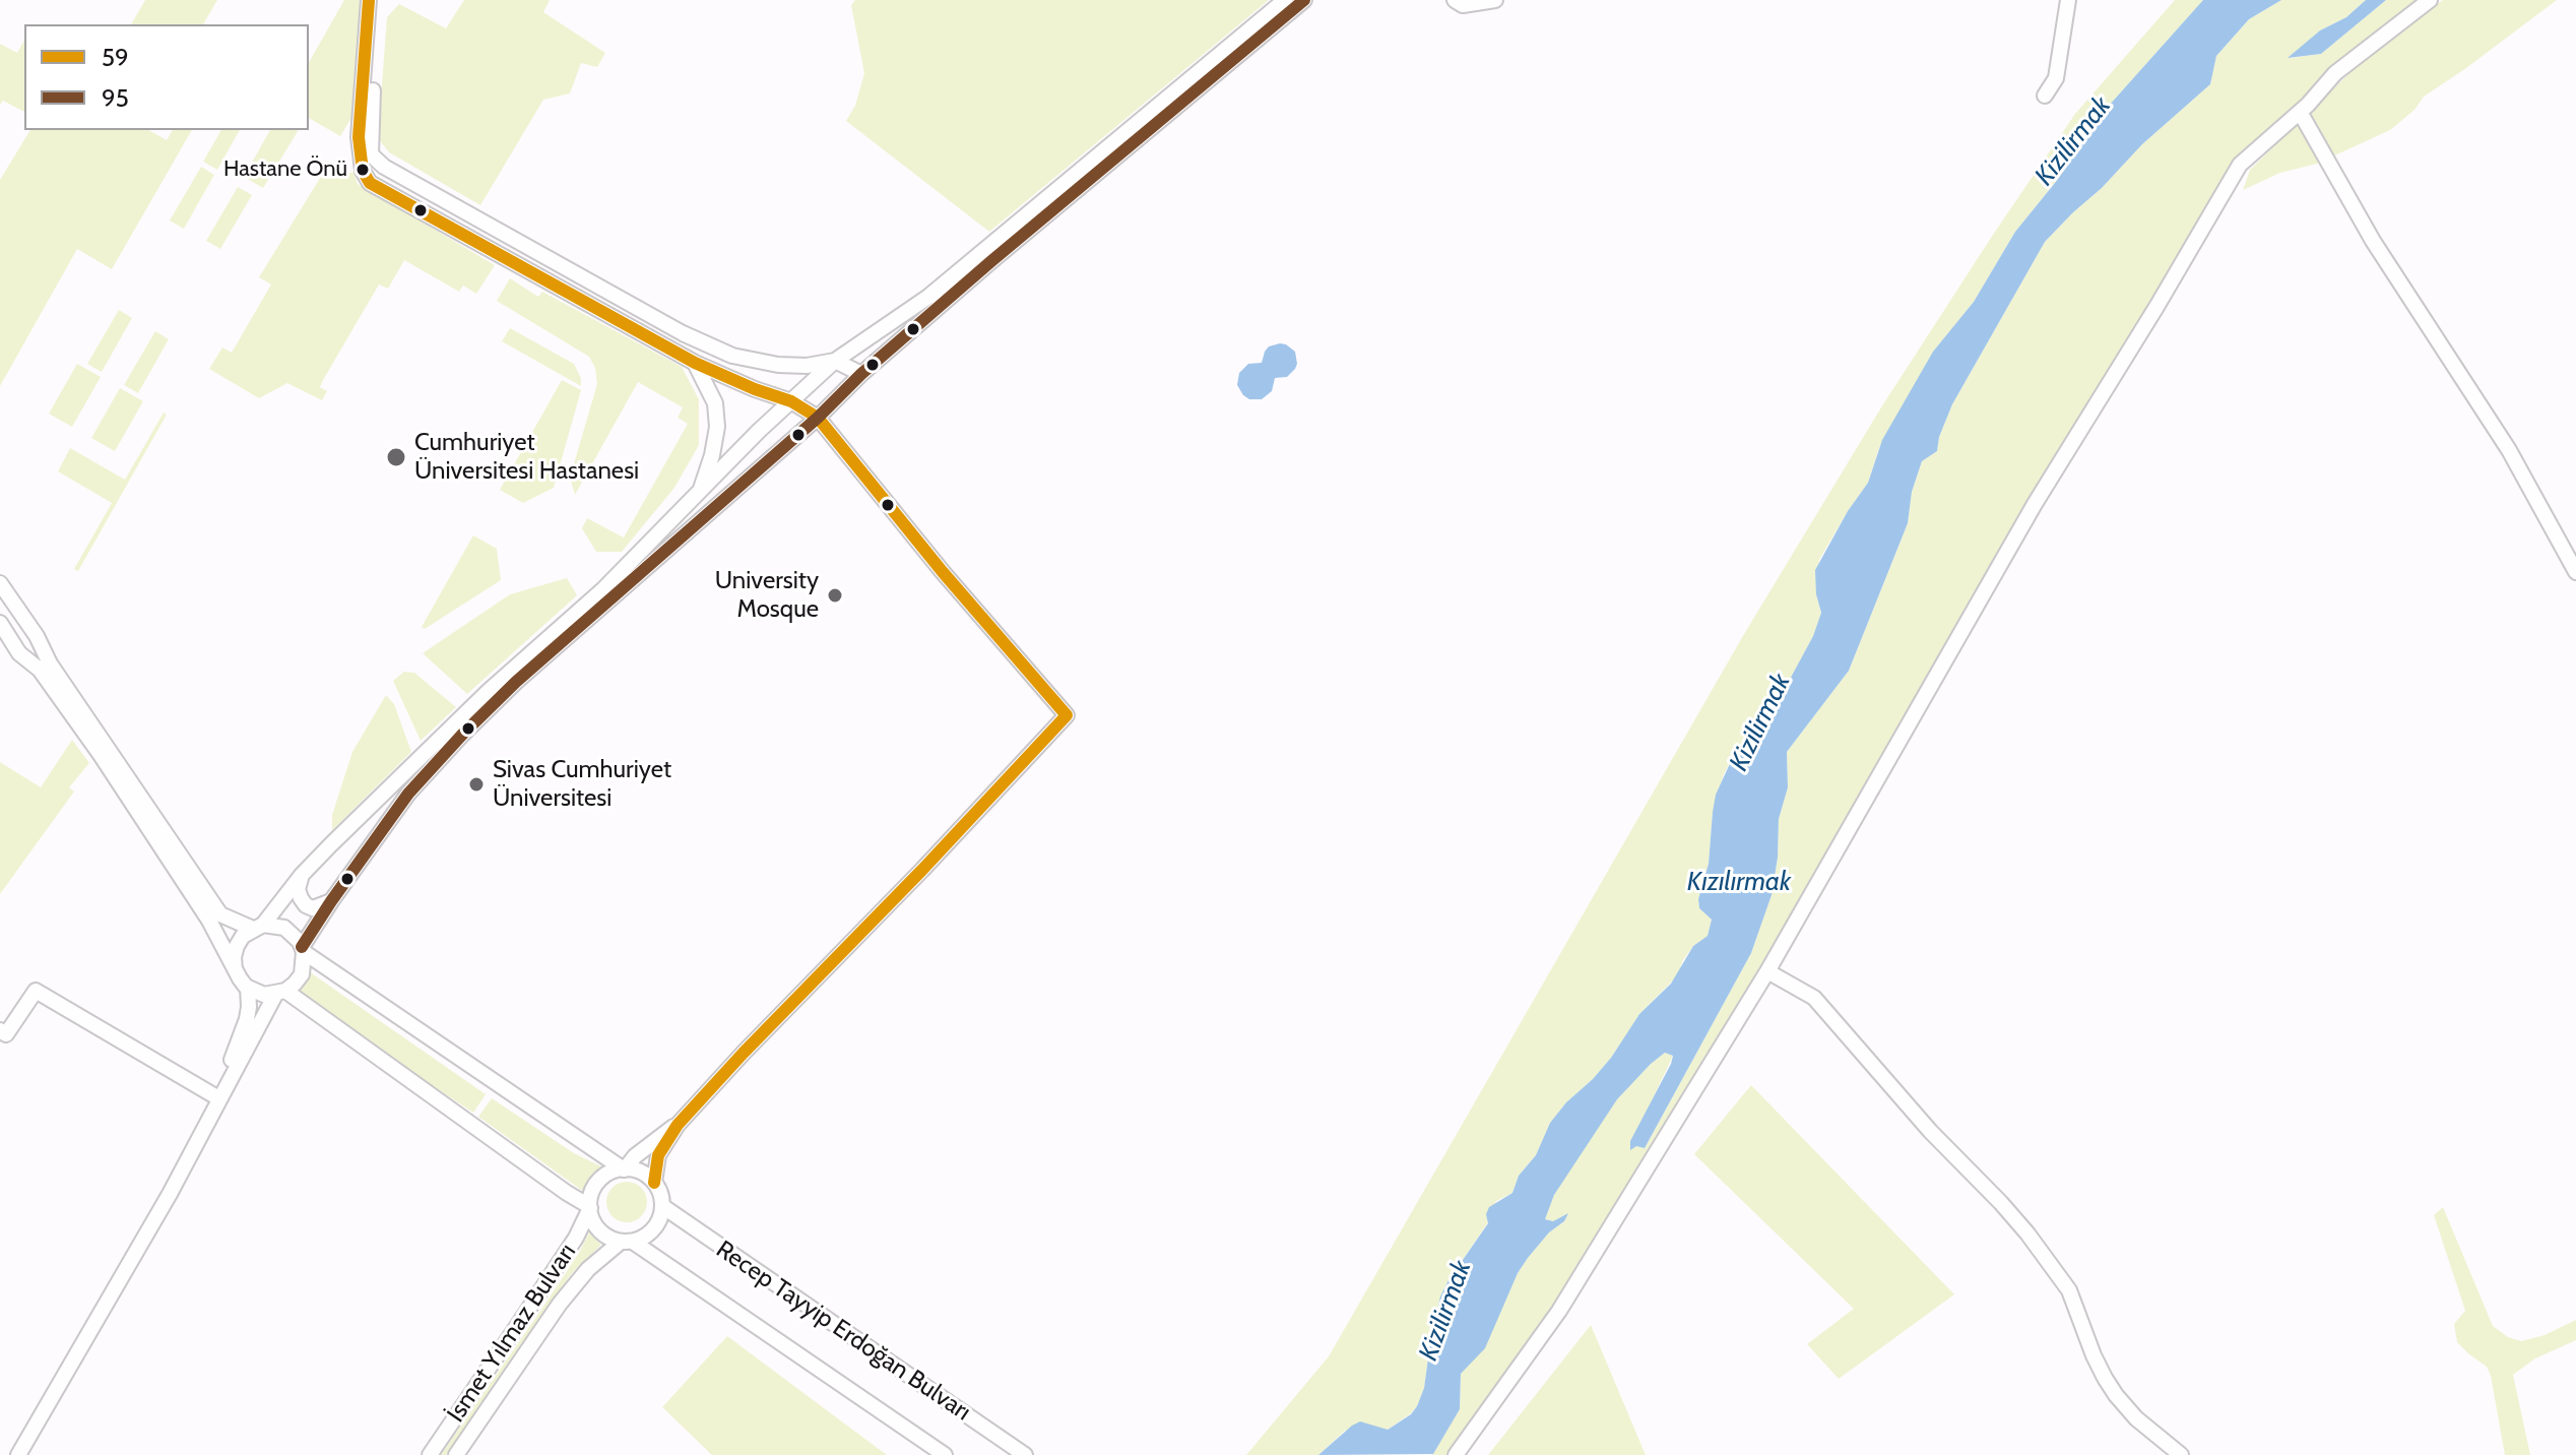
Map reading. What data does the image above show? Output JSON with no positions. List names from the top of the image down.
{
  "streets": {
    "street": ["Recep Tayyip Erdoğan Bulvarı", "İsmet Yılmaz Bulvarı"]
  },
  "crossings": [
    ["Recep Tayyip Erdoğan Bulvarı", "İsmet Yılmaz Bulvarı"]
  ],
  "water": ["Kizilirmak", "Kızılırmak"],
  "places": [
    "Hastane Önü",
    "Cumhuriyet Üniversitesi Hastanesi",
    "University Mosque",
    "Sivas Cumhuriyet Üniversitesi"
  ],
  "lines": ["transit line 59", "transit line 95"],
  "legend": ["59", "95"]
}
